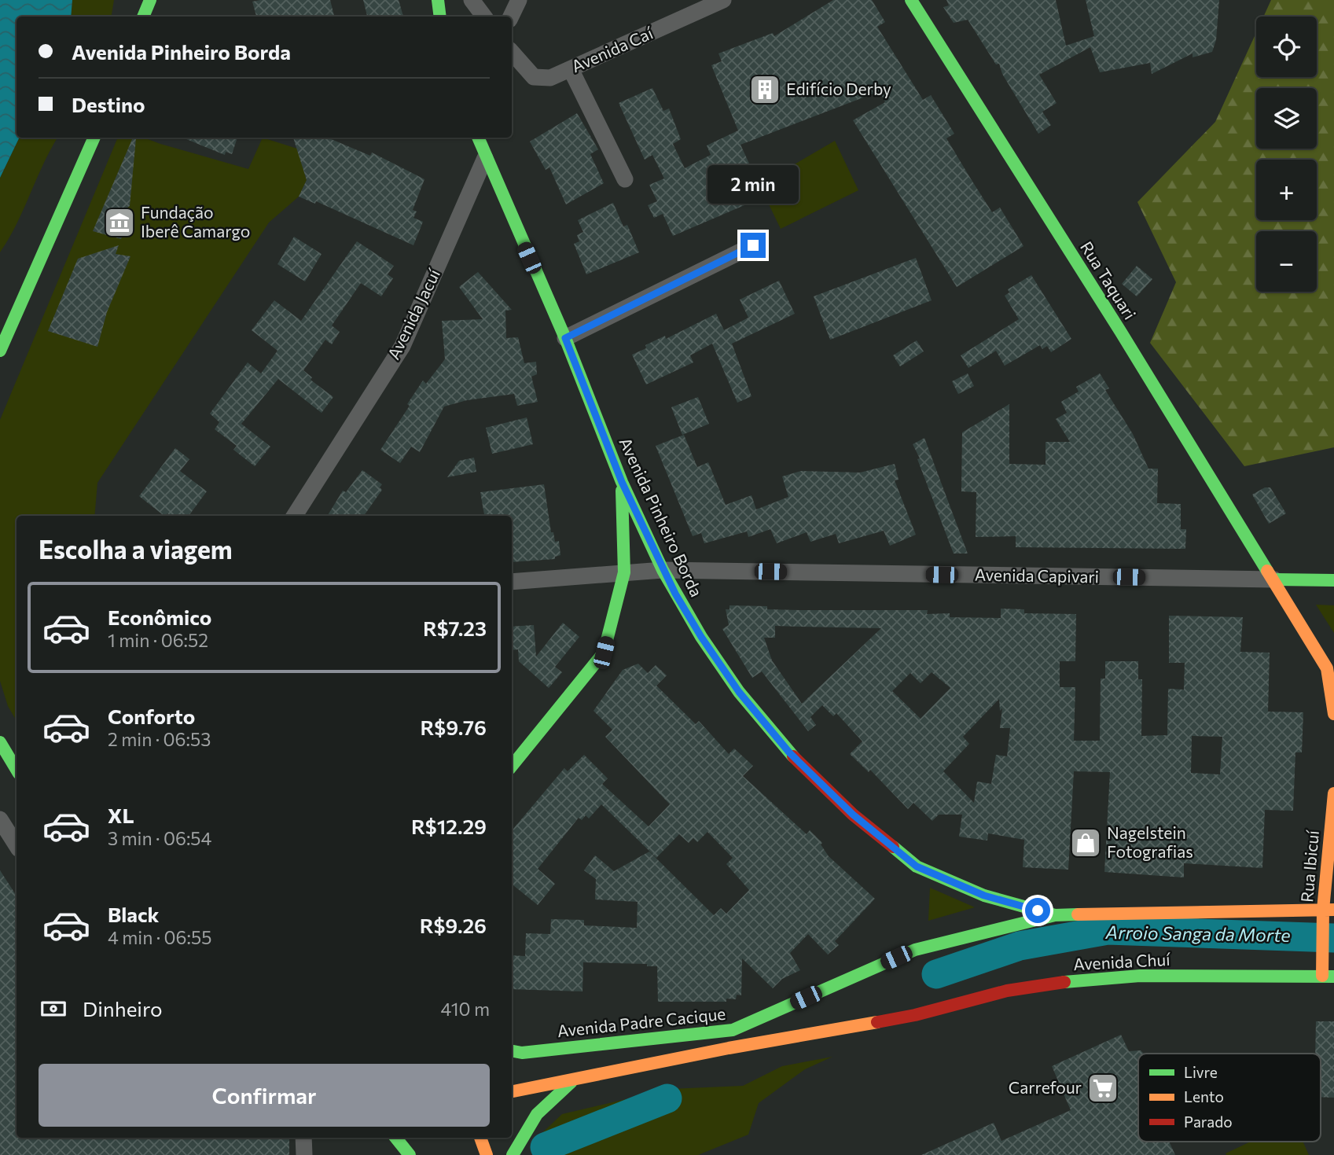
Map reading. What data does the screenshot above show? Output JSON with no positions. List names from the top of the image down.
{
  "streets": {
    "main road": [
      "Rua Taquari",
      "Avenida Pinheiro Borda",
      "Avenida Capivari",
      "Rua Ibicuí",
      "Avenida Chuí",
      "Avenida Padre Cacique"
    ],
    "street": ["Avenida Caí", "Avenida Jacuí"]
  },
  "crossings": [
    ["Rua Taquari", "Avenida Capivari"],
    ["Avenida Jacuí", "Avenida Pinheiro Borda"],
    ["Avenida Pinheiro Borda", "Avenida Capivari"],
    ["Avenida Pinheiro Borda", "Avenida Padre Cacique"],
    ["Rua Ibicuí", "Avenida Chuí"],
    ["Avenida Chuí", "Avenida Padre Cacique"]
  ],
  "water": ["Arroio Sanga da Morte"],
  "places": {
    "building": ["Edifício Derby"],
    "museum": ["Fundação Iberê Camargo"],
    "shop": ["Nagelstein Fotografias"],
    "supermarket": ["Carrefour"]
  },
  "legend": ["Livre", "Lento", "Parado"],
  "page": {
    "map_buttons": ["+", "−"],
    "banner": ["Avenida Pinheiro Borda", "Destino"],
    "bubble": "2 min",
    "heading": "Escolha a viagem",
    "list": [
      {
        "name": "Econômico",
        "note": "1 min · 06:52",
        "value": "R$7.23"
      },
      {
        "name": "Conforto",
        "note": "2 min · 06:53",
        "value": "R$9.76"
      },
      {
        "name": "XL",
        "note": "3 min · 06:54",
        "value": "R$12.29"
      },
      {
        "name": "Black",
        "note": "4 min · 06:55",
        "value": "R$9.26"
      }
    ],
    "pay": ["Dinheiro", "410 m"],
    "buttons": "Confirmar"
  }
}
